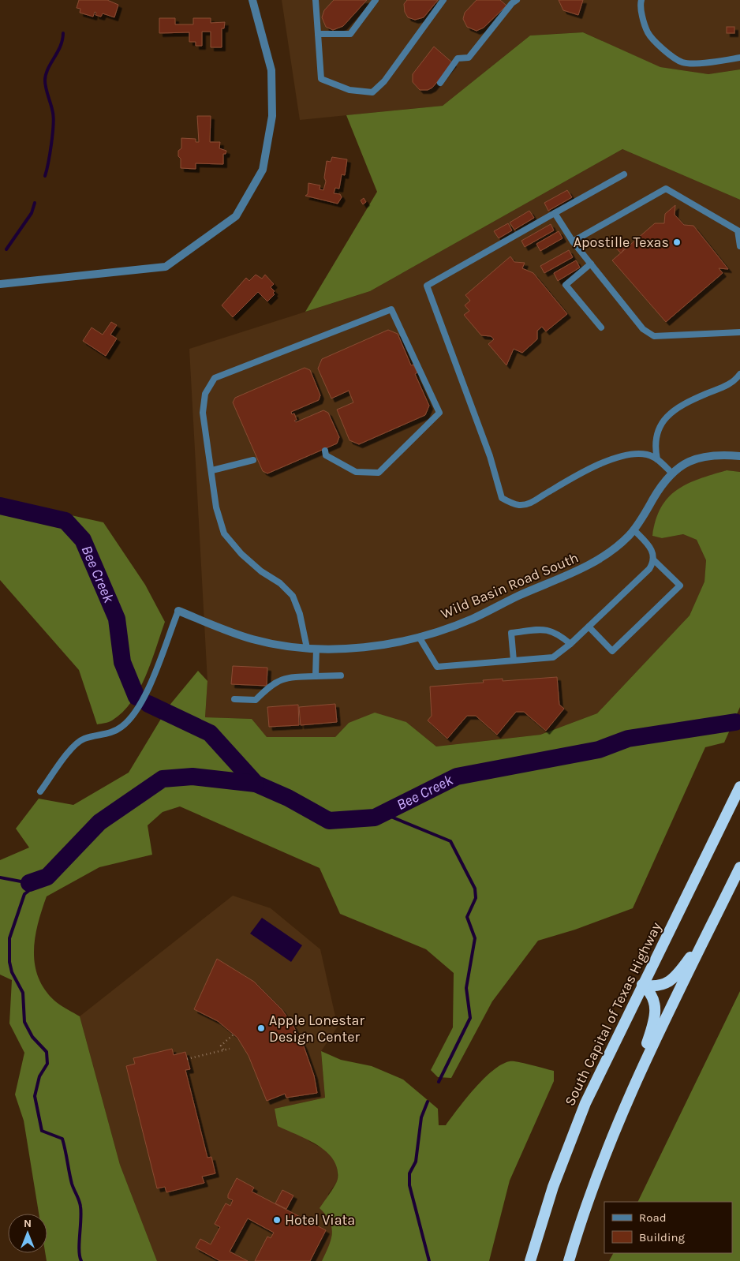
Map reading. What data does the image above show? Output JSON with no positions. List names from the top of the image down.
{
  "streets": {
    "highway": ["South Capital of Texas Highway"],
    "street": ["Wild Basin Road South"]
  },
  "water": ["Bee Creek"],
  "places": ["Apostille Texas", "Apple Lonestar Design Center", "Hotel Viata"],
  "legend": ["Road", "Building"],
  "north": "top"
}
